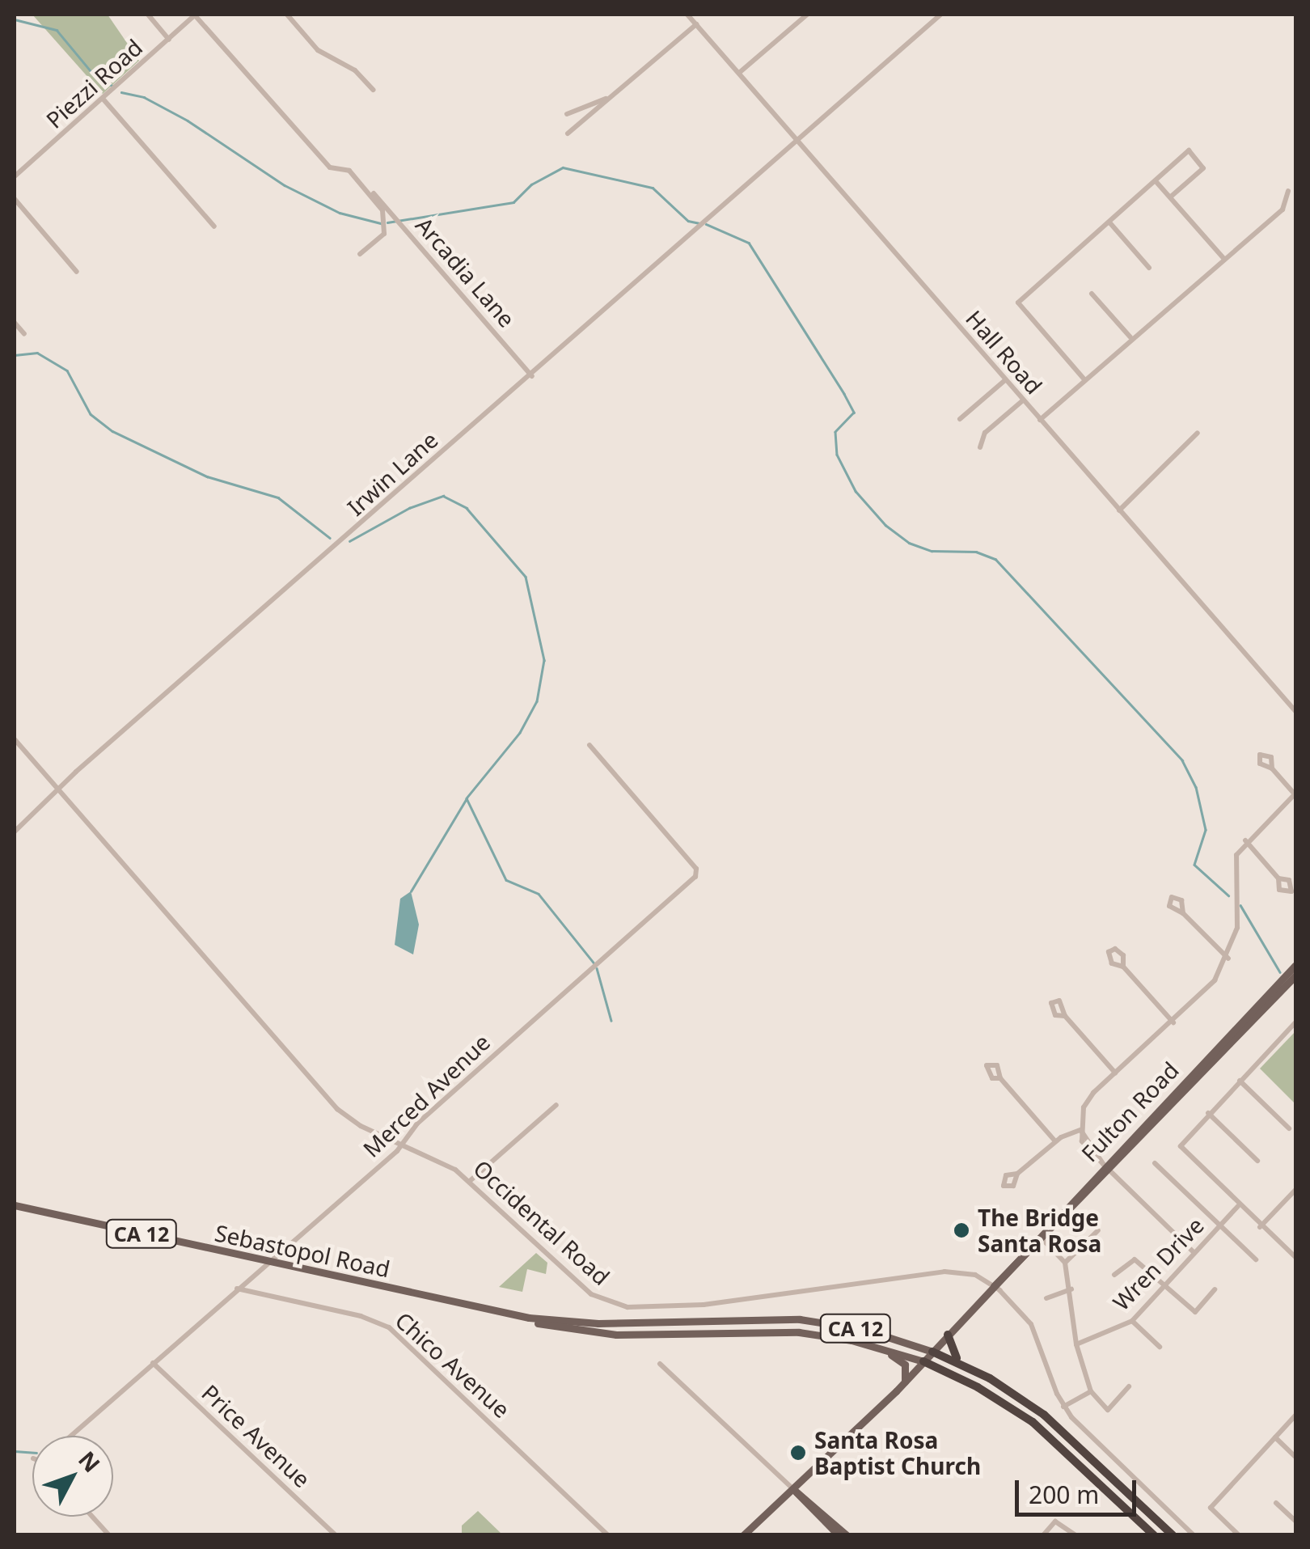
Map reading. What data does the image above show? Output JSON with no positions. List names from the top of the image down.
{
  "streets": {
    "highway": ["CA 12"],
    "main road": ["Fulton Road", "Sebastopol Road"],
    "street": [
      "Piezzi Road",
      "Arcadia Lane",
      "Hall Road",
      "Irwin Lane",
      "Merced Avenue",
      "Occidental Road",
      "Wren Drive",
      "Chico Avenue",
      "Price Avenue"
    ]
  },
  "crossings": [
    ["Arcadia Lane", "Irwin Lane"],
    ["Hall Road", "Irwin Lane"],
    ["Irwin Lane", "Occidental Road"],
    ["Merced Avenue", "Occidental Road"],
    ["Merced Avenue", "Sebastopol Road"],
    ["Merced Avenue", "Chico Avenue"],
    ["Merced Avenue", "Price Avenue"],
    ["Fulton Road", "Occidental Road"],
    ["Fulton Road", "CA 12"],
    ["Fulton Road", "Sebastopol Road"],
    ["CA 12", "Sebastopol Road"]
  ],
  "places": ["The Bridge Santa Rosa", "Santa Rosa Baptist Church"],
  "scale_bar": "200 m",
  "north": "top right"
}
